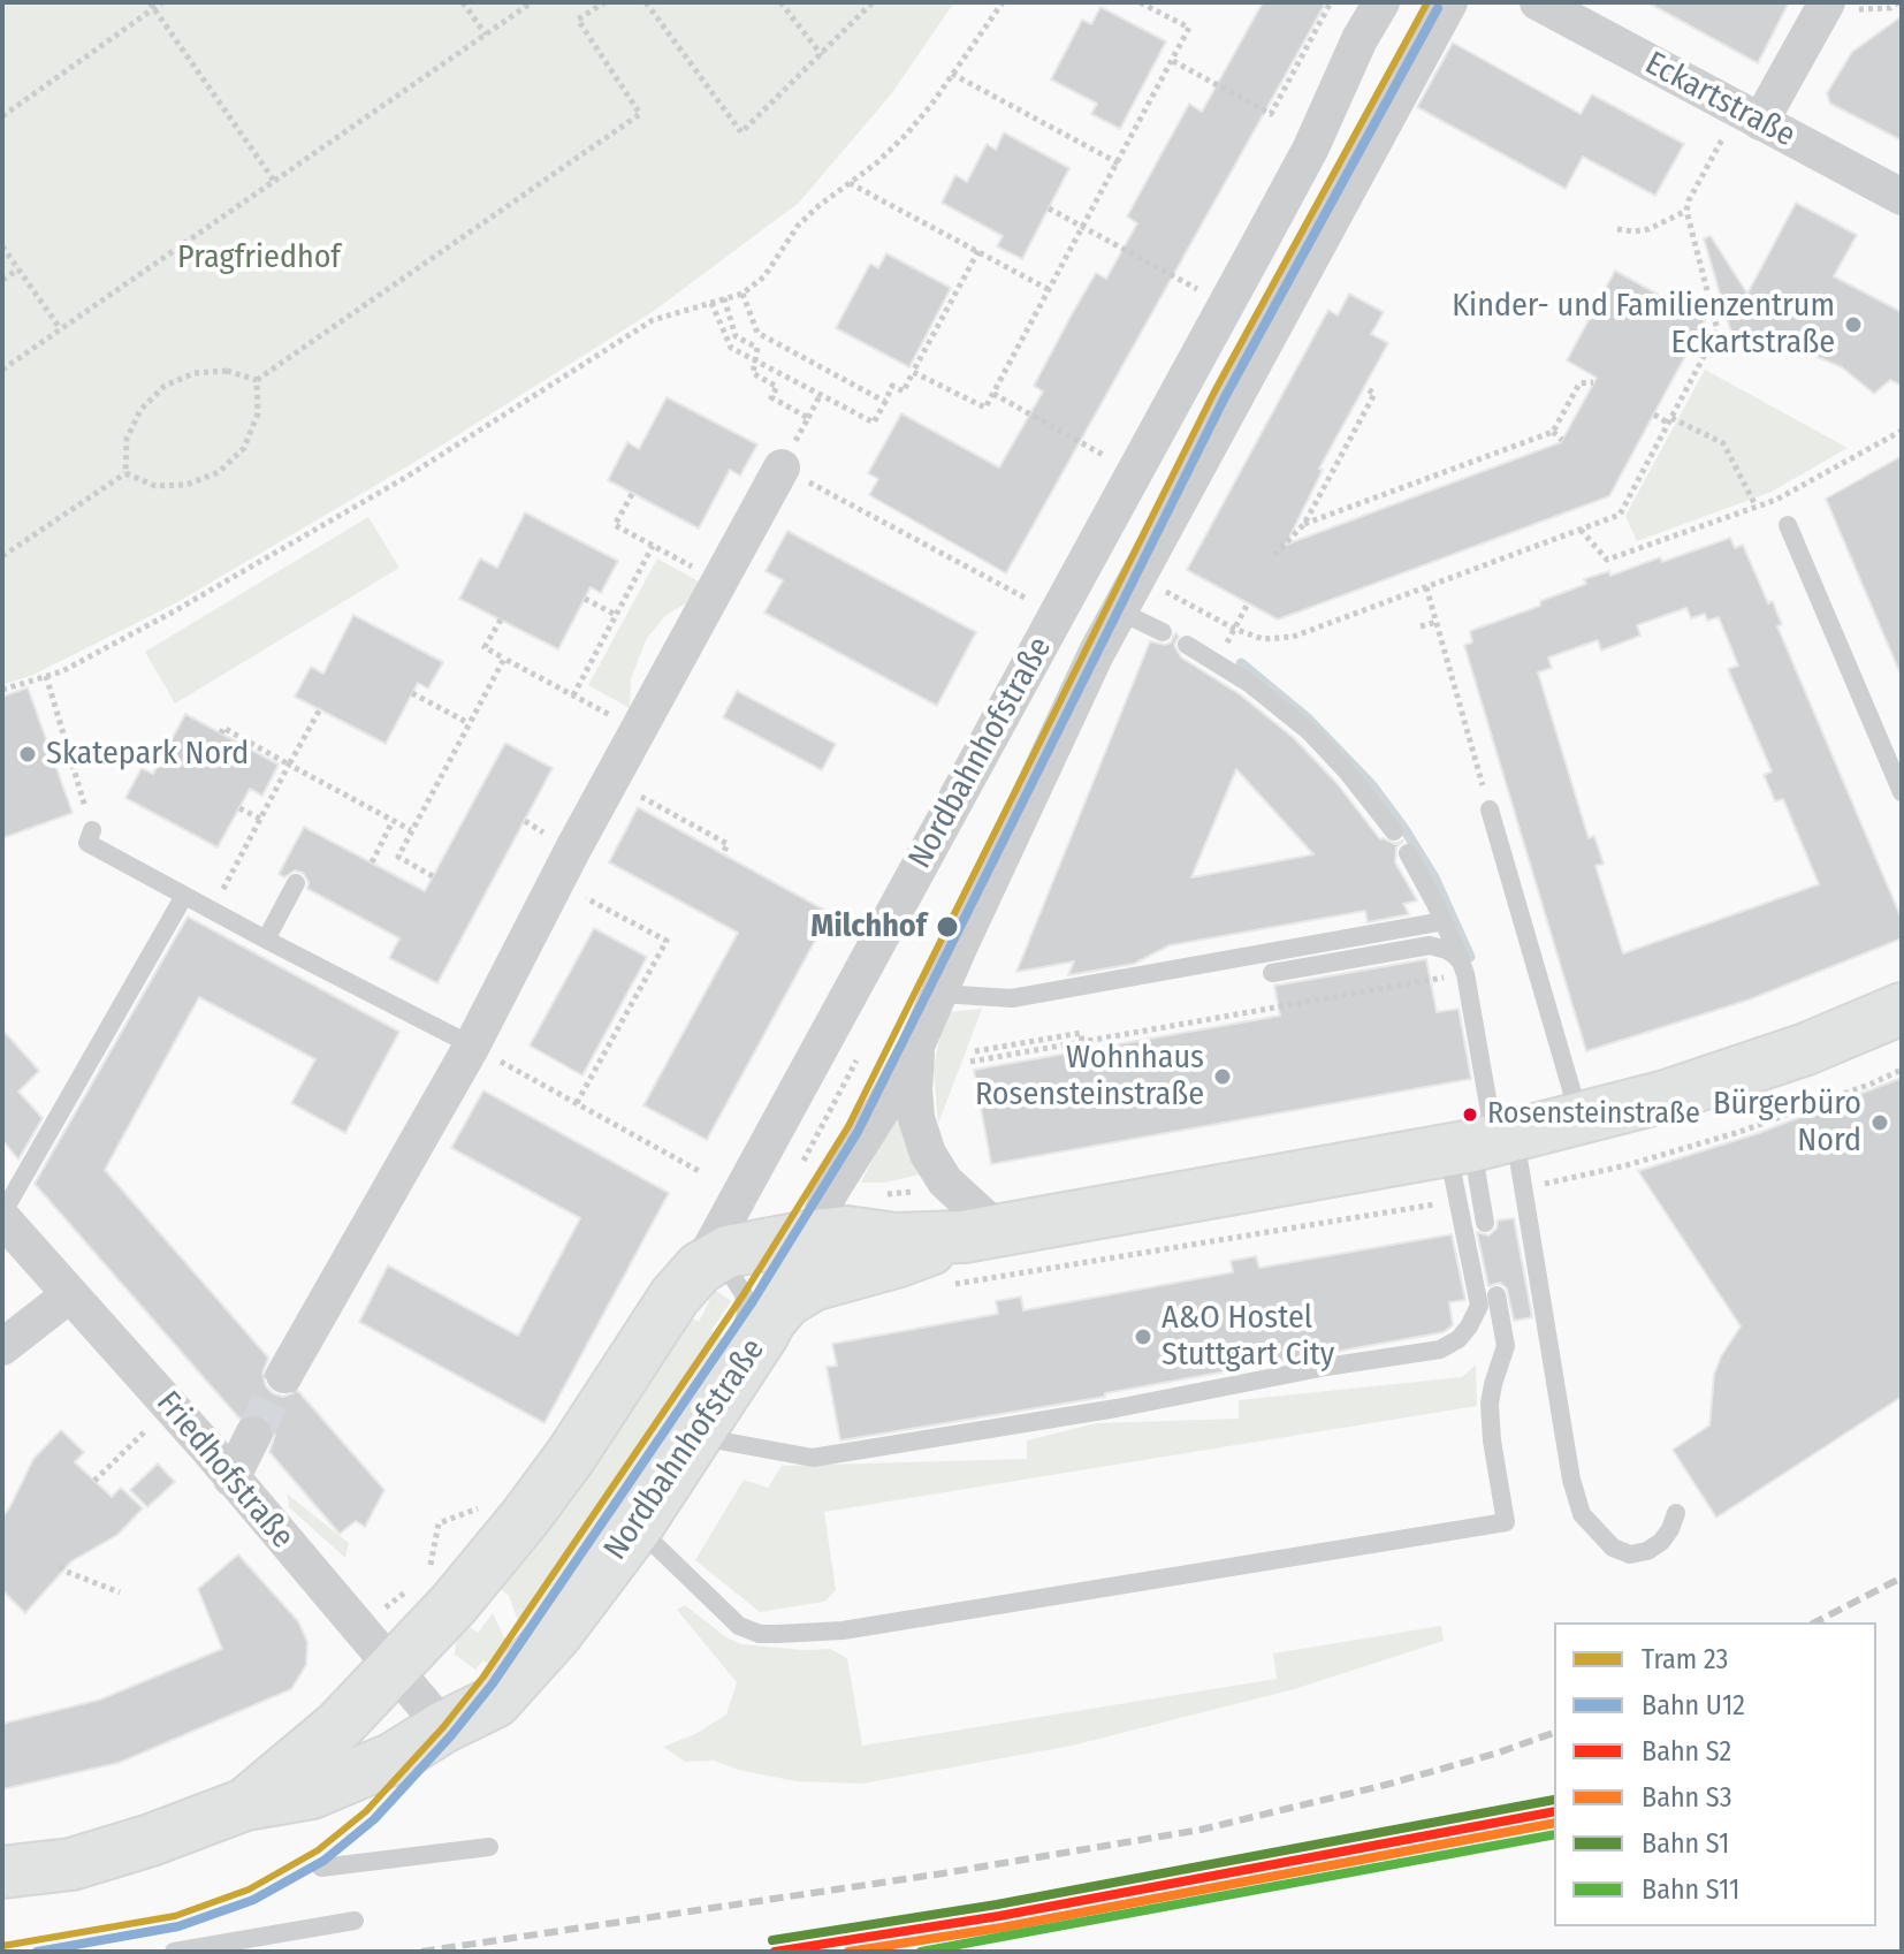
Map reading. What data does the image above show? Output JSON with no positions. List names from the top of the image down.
{
  "streets": {
    "street": ["Eckartstraße", "Nordbahnhofstraße", "Friedhofstraße"]
  },
  "crossings": [
    ["Nordbahnhofstraße", "Friedhofstraße"]
  ],
  "parks": ["Pragfriedhof"],
  "places": [
    "Kinder- und Familienzentrum Eckartstraße",
    "Skatepark Nord",
    "Milchhof",
    "Wohnhaus Rosensteinstraße",
    "Rosensteinstraße",
    "Bürgerbüro Nord",
    "A&O Hostel Stuttgart City"
  ],
  "lines": [
    "tram line 23",
    "rail line U12",
    "rail line S1",
    "rail line S2",
    "rail line S3",
    "rail line S11"
  ],
  "legend": [
    "Tram 23",
    "Bahn U12",
    "Bahn S2",
    "Bahn S3",
    "Bahn S1",
    "Bahn S11"
  ]
}
